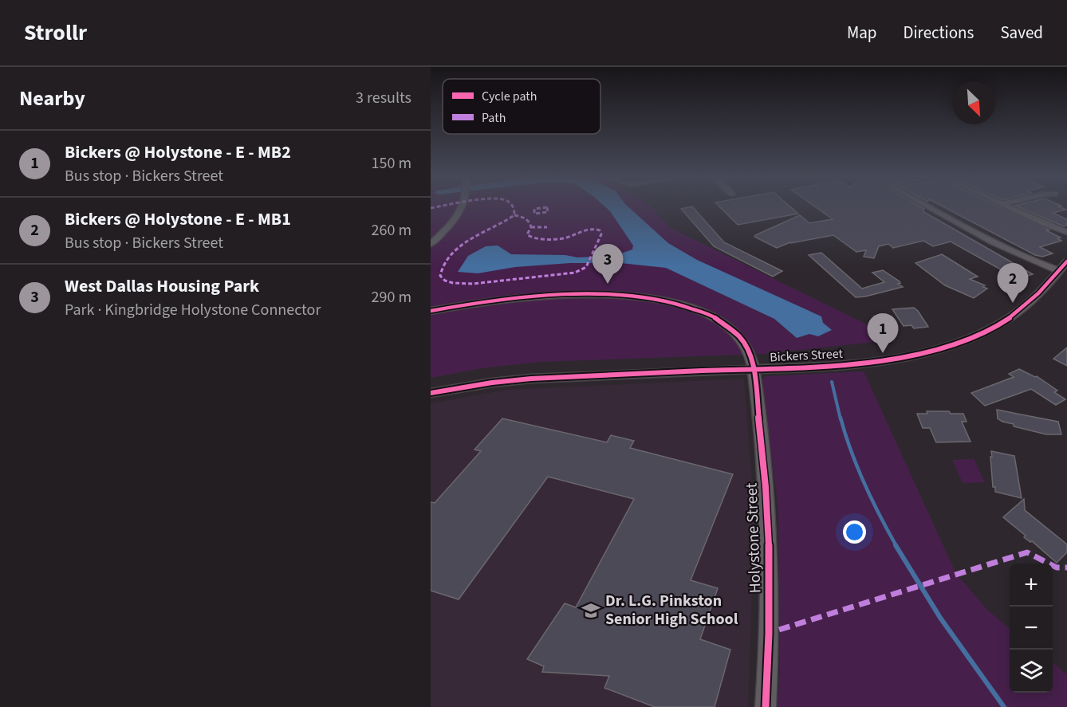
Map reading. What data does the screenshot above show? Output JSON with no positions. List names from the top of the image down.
{
  "streets": {
    "street": ["Bickers Street", "Holystone Street"]
  },
  "crossings": [
    ["Bickers Street", "Holystone Street"]
  ],
  "places": {
    "school or university": ["Dr. L.G. Pinkston Senior High School"]
  },
  "legend": ["Cycle path", "Path"],
  "north": "bottom right",
  "page": {
    "header": "Strollr",
    "nav": ["Map", "Directions", "Saved"],
    "heading": ["Nearby", "3 results"],
    "list": [
      {
        "mark": "1",
        "name": "Bickers @ Holystone - E - MB2",
        "note": "Bus stop · Bickers Street",
        "value": "150 m"
      },
      {
        "mark": "2",
        "name": "Bickers @ Holystone - E - MB1",
        "note": "Bus stop · Bickers Street",
        "value": "260 m"
      },
      {
        "mark": "3",
        "name": "West Dallas Housing Park",
        "note": "Park · Kingbridge Holystone Connector",
        "value": "290 m"
      }
    ],
    "pins": ["3", "2", "1"],
    "map_buttons": ["+", "−"]
  }
}
